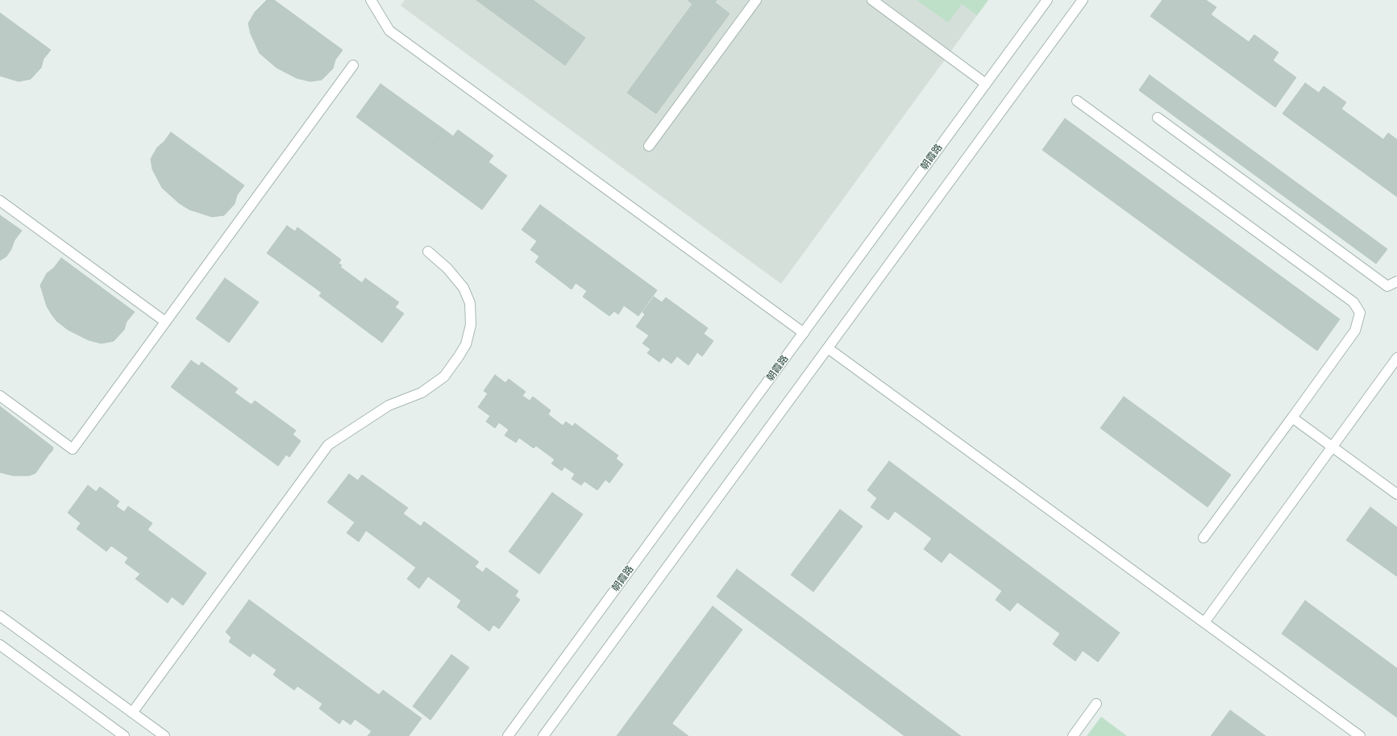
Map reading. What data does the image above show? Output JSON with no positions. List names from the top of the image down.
{
  "streets": {
    "street": ["朝霞路"]
  }
}
